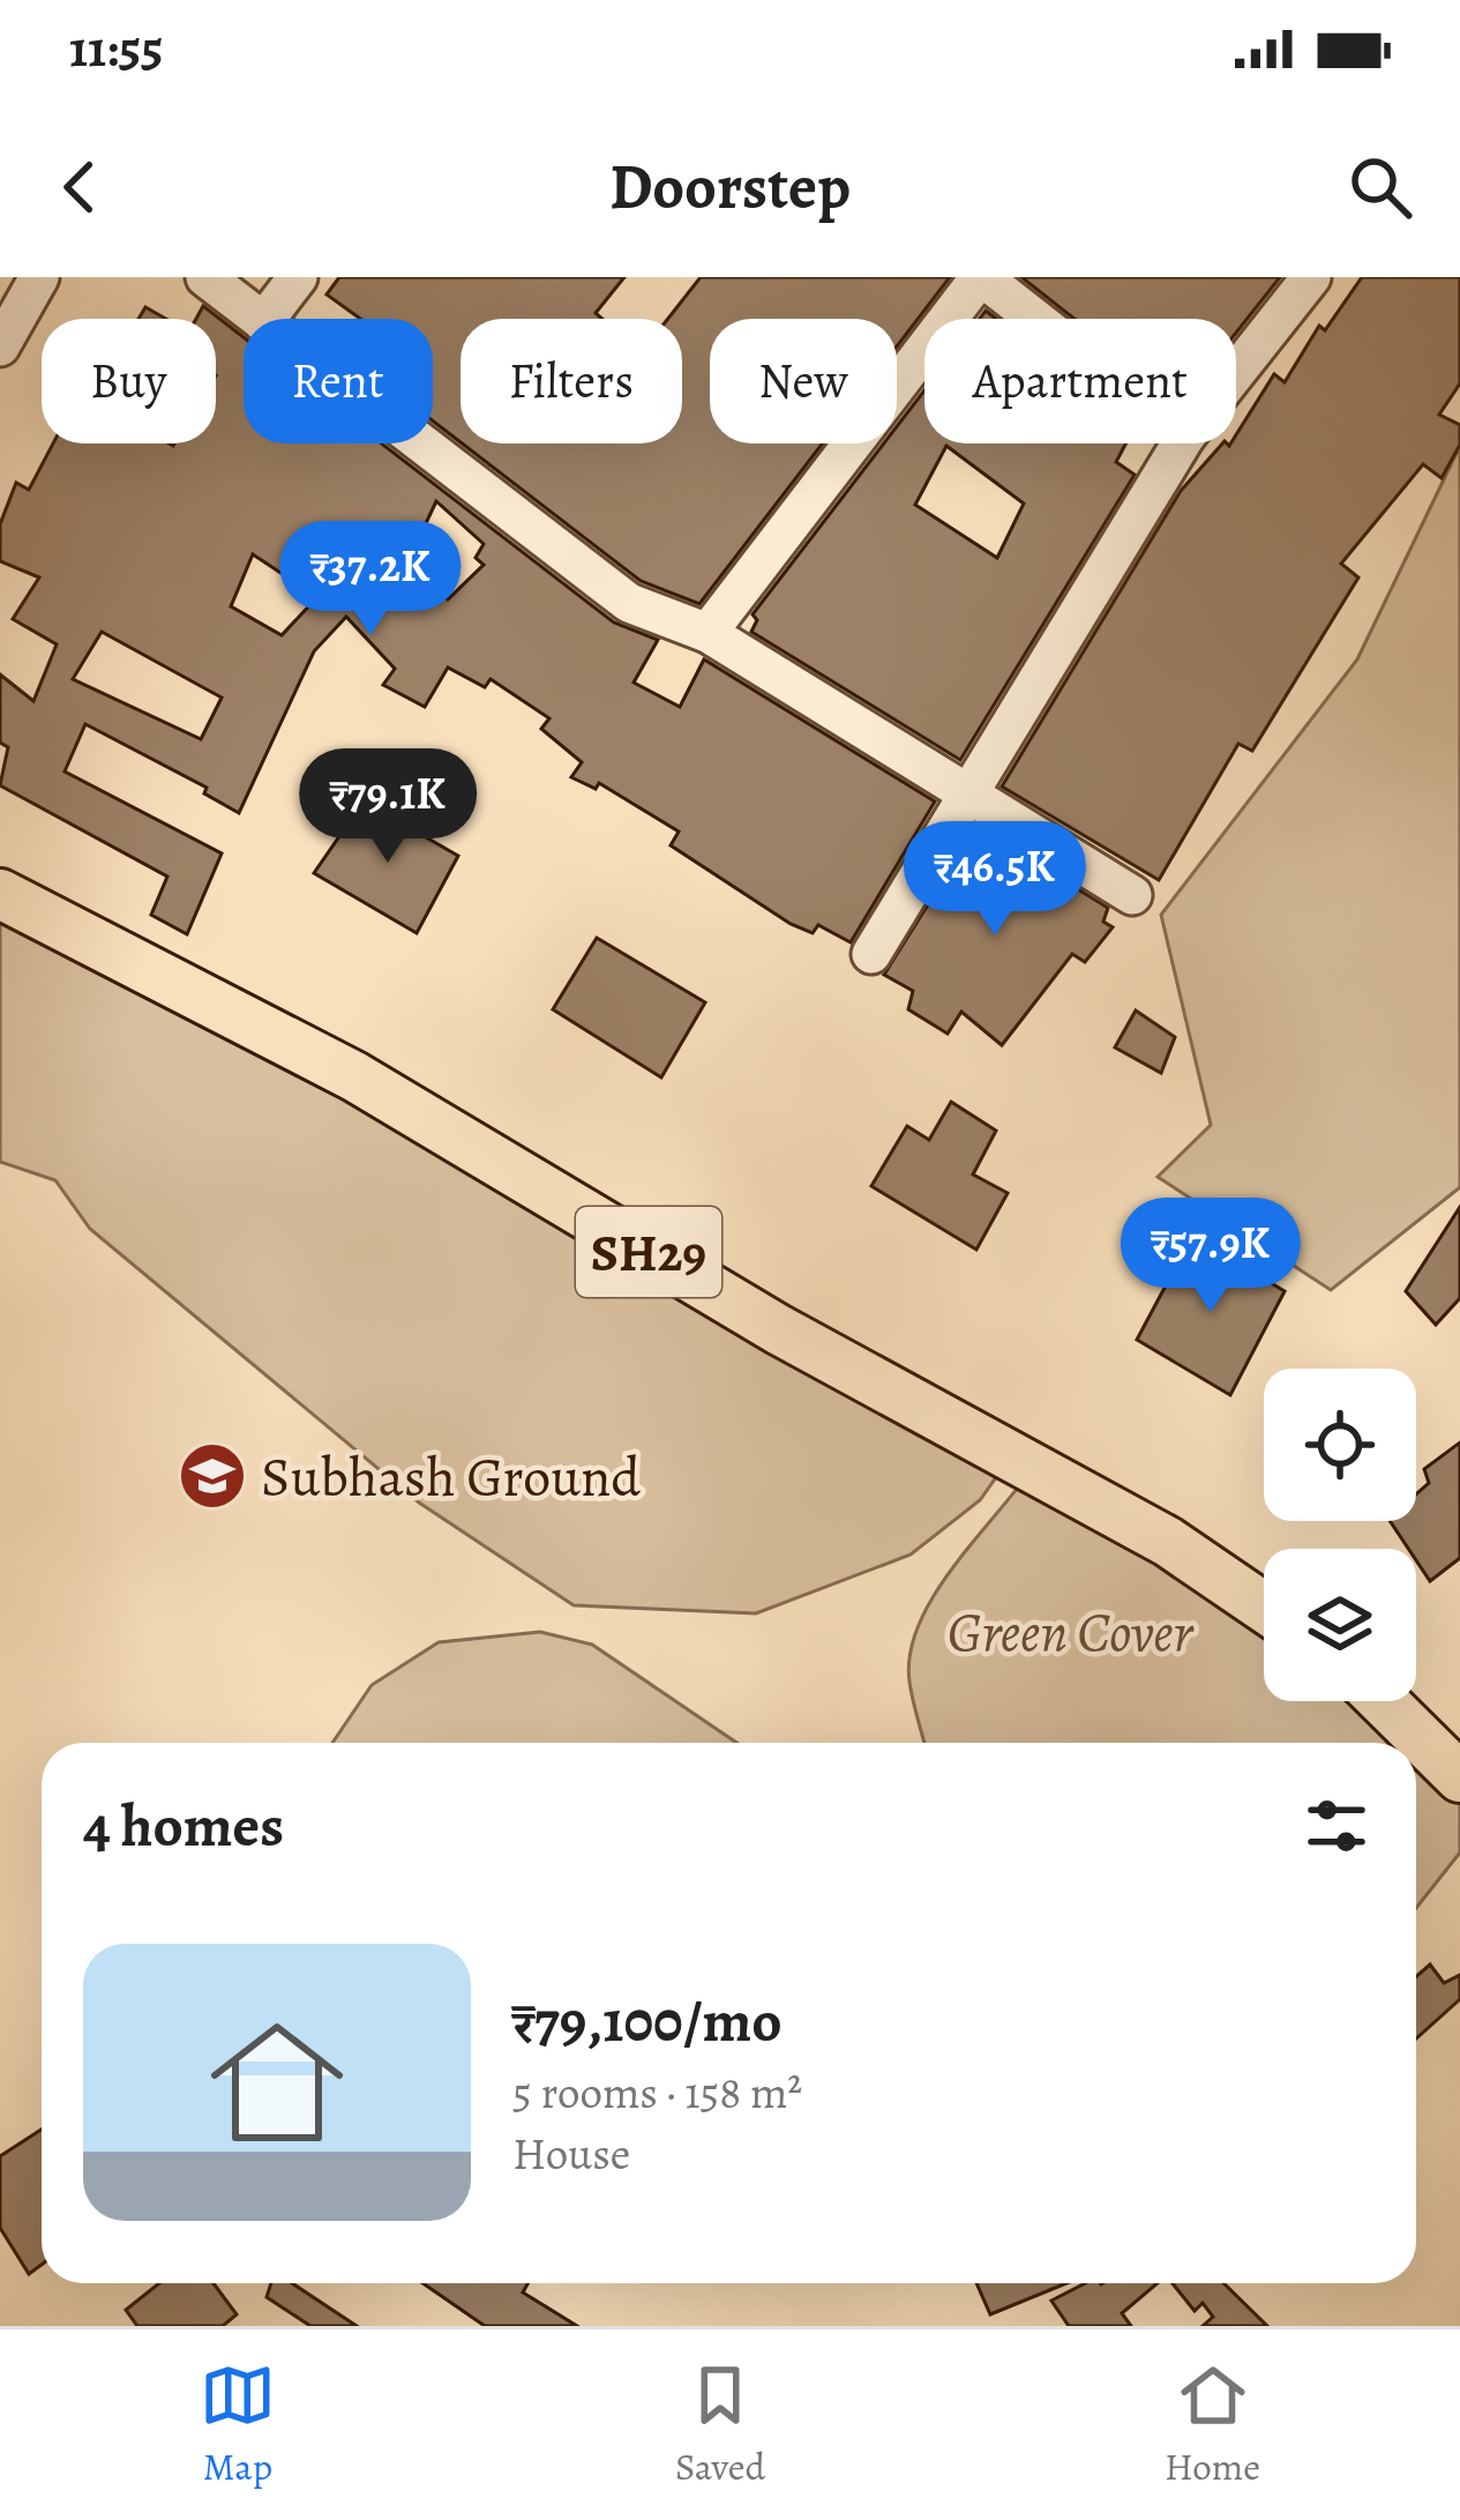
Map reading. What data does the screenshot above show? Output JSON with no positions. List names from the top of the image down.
{
  "streets": {
    "main road": ["SH29"]
  },
  "parks": ["Green Cover"],
  "places": {
    "school or university": ["Subhash Ground"]
  },
  "page": {
    "status": "11:55",
    "header": "Doorstep",
    "chip": [
      "Buy",
      "Rent",
      "Filters",
      "New",
      "Apartment"
    ],
    "price": [
      "₹37.2K",
      "₹79.1K",
      "₹46.5K",
      "₹57.9K"
    ],
    "heading": "4 homes",
    "list": [
      {
        "name": "₹79,100/mo",
        "note": "5 rooms · 158 m² · House"
      }
    ],
    "tabs": ["Map", "Saved", "Home"]
  }
}
